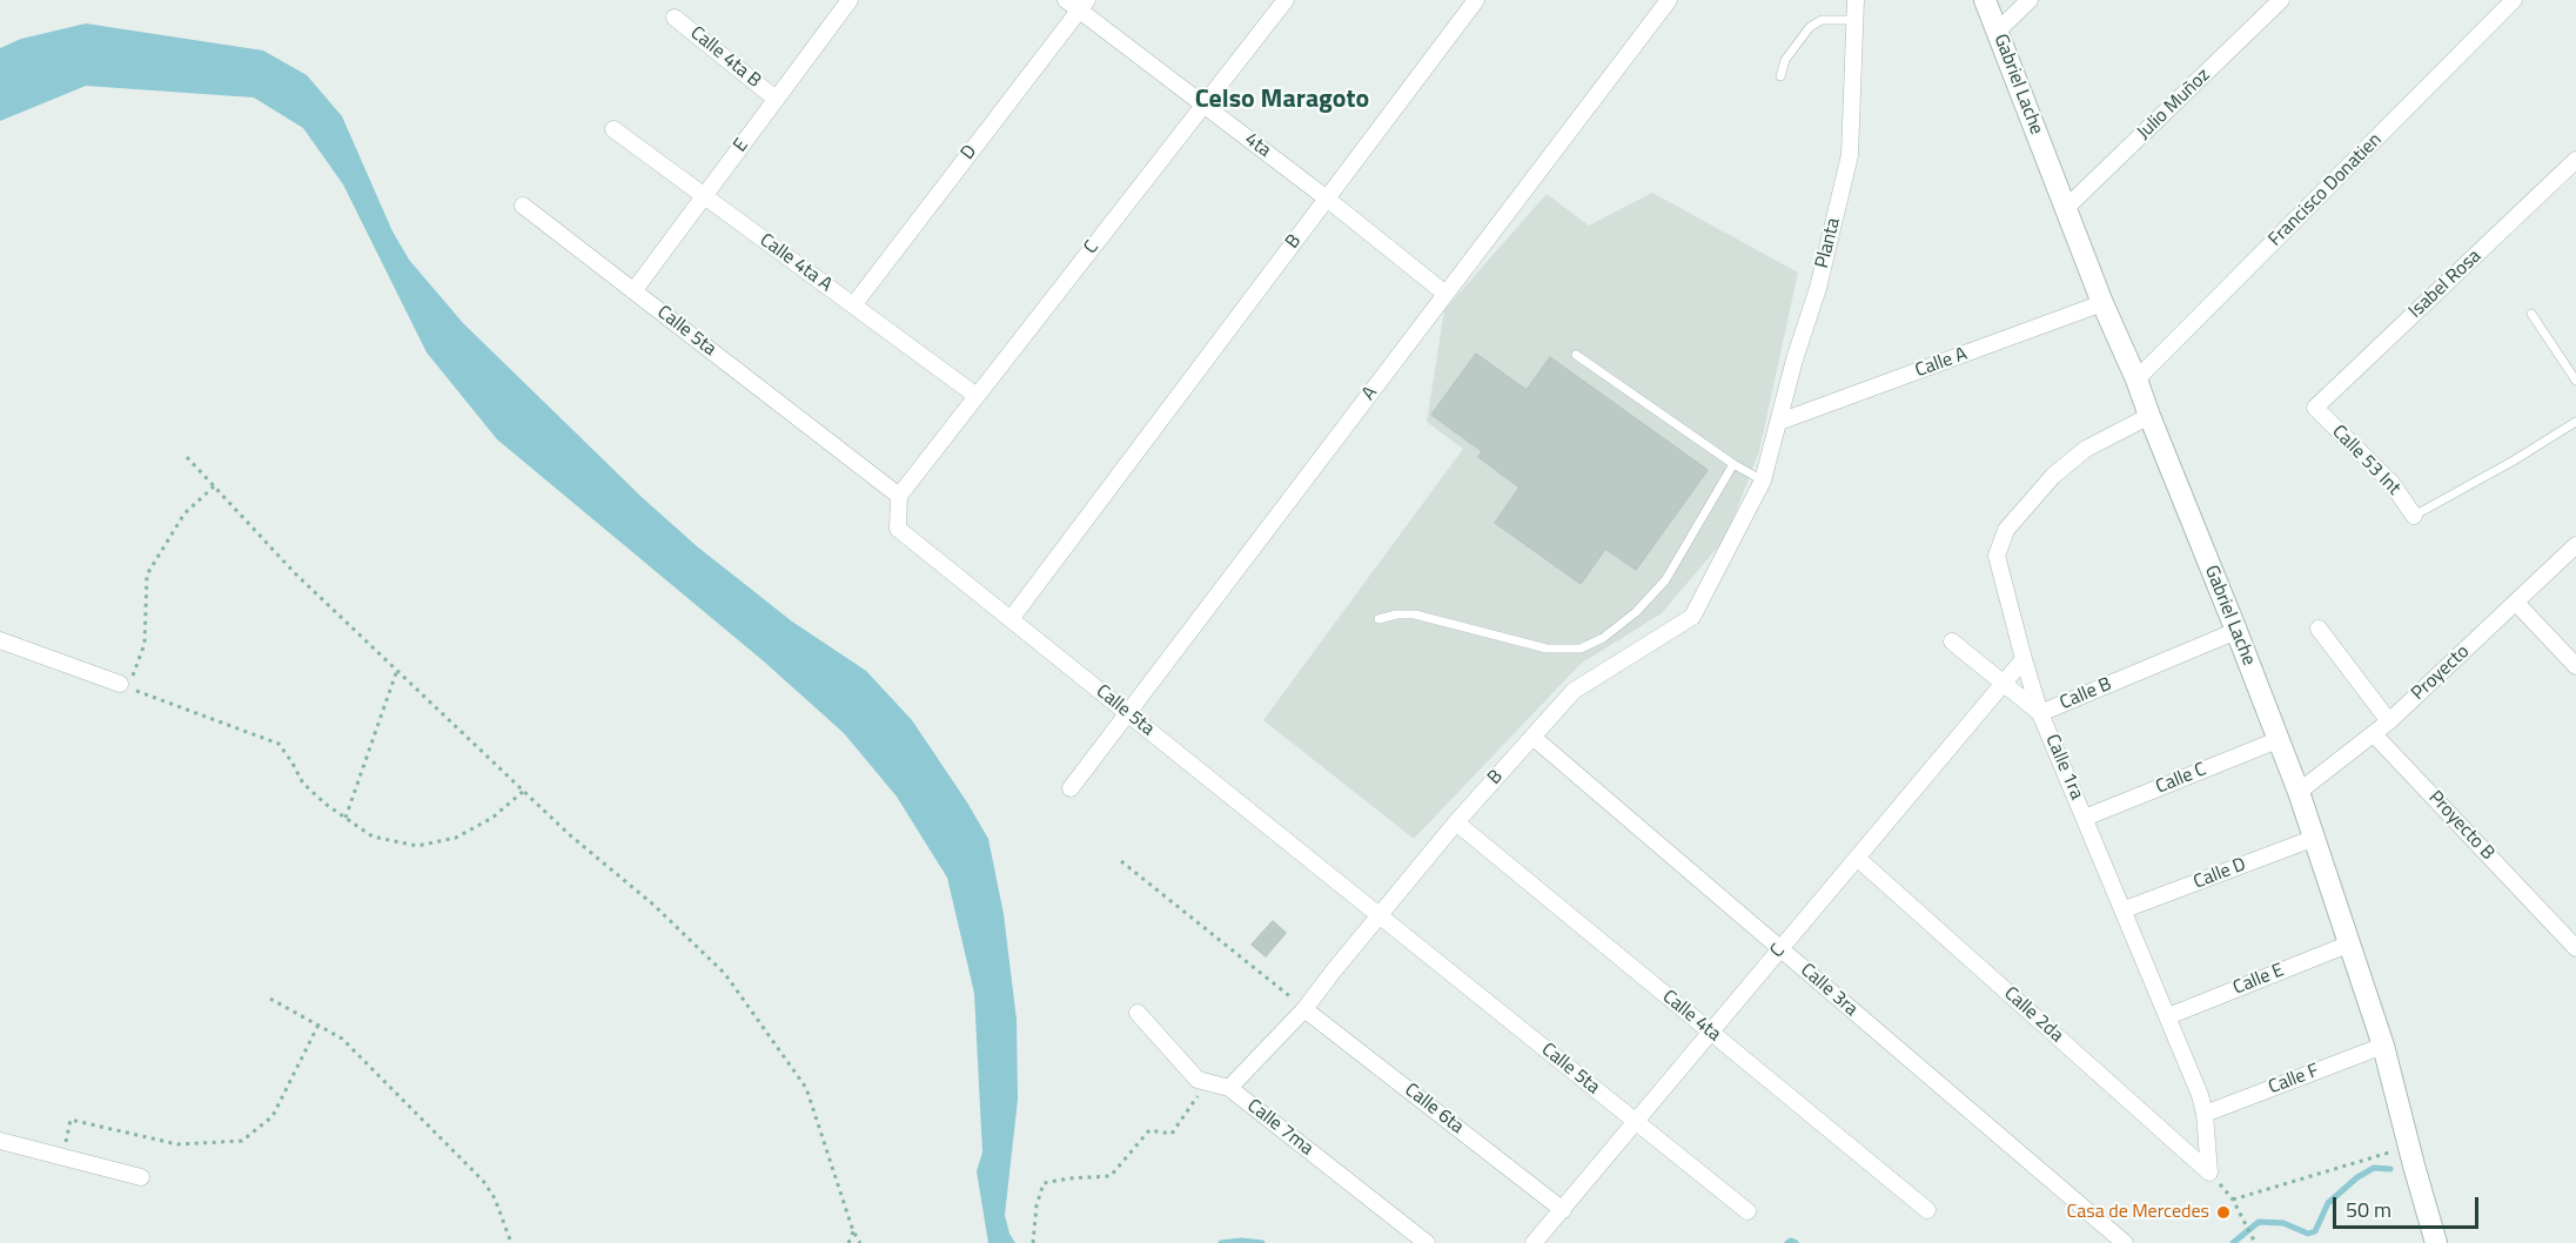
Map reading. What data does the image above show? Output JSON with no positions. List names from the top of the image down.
{
  "streets": {
    "street": [
      "Calle 4ta B",
      "Gabriel Lache",
      "Julio Muñoz",
      "E",
      "4ta",
      "D",
      "Francisco Donatien",
      "B",
      "Planta",
      "C",
      "Calle 4ta A",
      "Isabel Rosa",
      "Calle 5ta",
      "Calle A",
      "A",
      "Calle 53 Int",
      "Proyecto",
      "Calle B",
      "Calle 1ra",
      "Calle C",
      "Proyecto B",
      "Calle D",
      "Calle E",
      "Calle 3ra",
      "Calle 2da",
      "Calle 4ta",
      "Calle F",
      "Calle 6ta",
      "Calle 7ma"
    ]
  },
  "crossings": [
    ["Calle 4ta B", "E"],
    ["Gabriel Lache", "Julio Muñoz"],
    ["Gabriel Lache", "Francisco Donatien"],
    ["Gabriel Lache", "Calle A"],
    ["Gabriel Lache", "Proyecto"],
    ["Gabriel Lache", "Calle B"],
    ["Gabriel Lache", "Calle 1ra"],
    ["Gabriel Lache", "Calle C"],
    ["Gabriel Lache", "Calle D"],
    ["Gabriel Lache", "Calle E"],
    ["Gabriel Lache", "Calle F"],
    ["E", "Calle 4ta A"],
    ["E", "Calle 5ta"],
    ["4ta", "D"],
    ["4ta", "B"],
    ["4ta", "C"],
    ["4ta", "A"],
    ["D", "Calle 4ta A"],
    ["B", "Planta"],
    ["B", "Calle 5ta"],
    ["B", "Calle 3ra"],
    ["B", "Calle 4ta"],
    ["B", "Calle 6ta"],
    ["B", "Calle 7ma"],
    ["Planta", "Calle A"],
    ["C", "Calle 4ta A"],
    ["C", "Calle 5ta"],
    ["C", "Calle B"],
    ["C", "Calle 1ra"],
    ["C", "Calle 3ra"],
    ["C", "Calle 2da"],
    ["C", "Calle 4ta"],
    ["C", "Calle 6ta"],
    ["Isabel Rosa", "Calle 53 Int"],
    ["Calle 5ta", "A"],
    ["Proyecto", "Proyecto B"],
    ["Calle B", "Calle 1ra"],
    ["Calle 1ra", "Calle C"],
    ["Calle 1ra", "Calle D"],
    ["Calle 1ra", "Calle E"],
    ["Calle 1ra", "Calle 2da"],
    ["Calle 1ra", "Calle F"]
  ],
  "districts": ["Celso Maragoto"],
  "places": ["Casa de Mercedes"],
  "scale_bar": "50 m"
}
